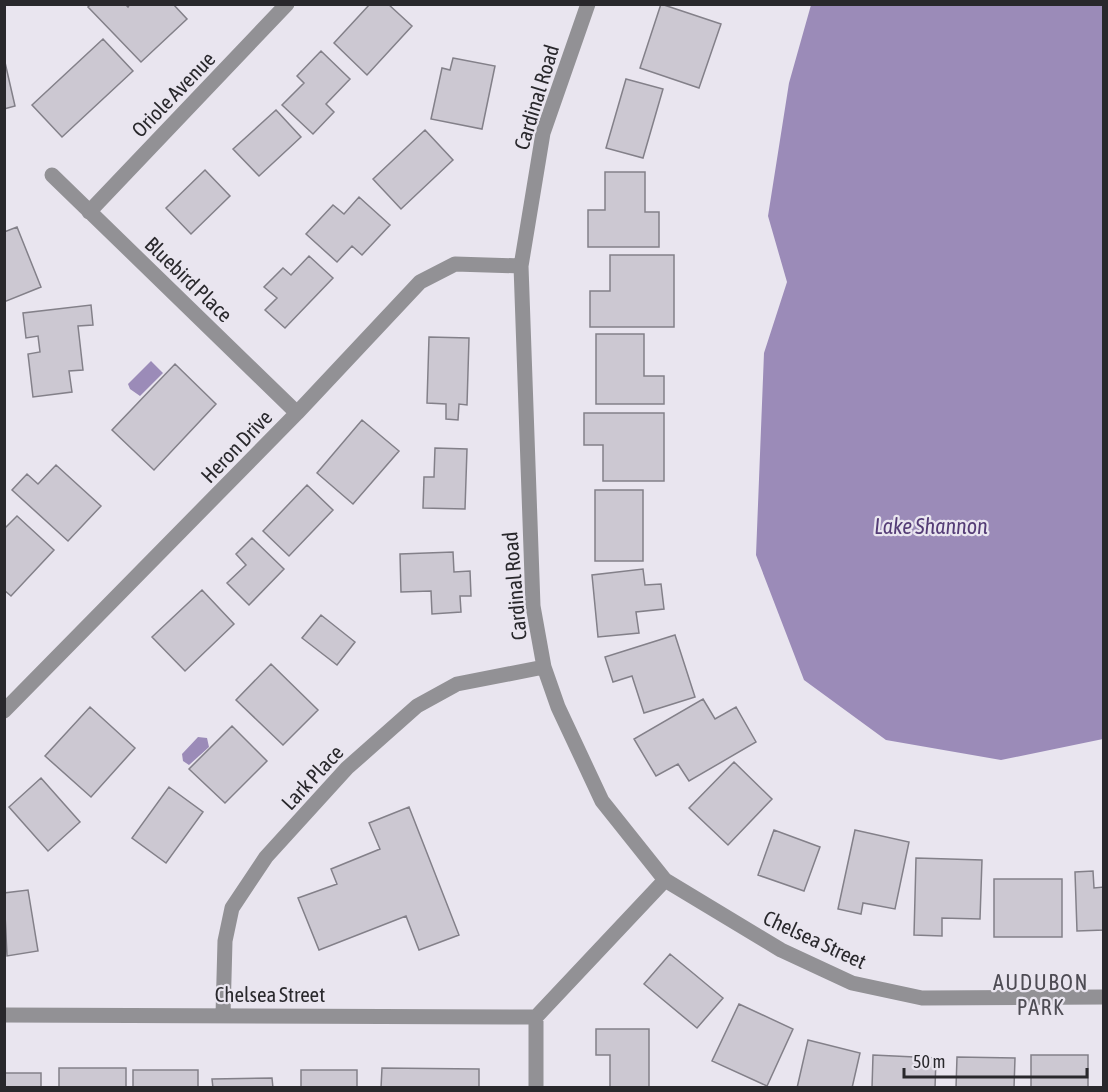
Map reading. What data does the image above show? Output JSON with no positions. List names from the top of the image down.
{
  "streets": {
    "street": [
      "Oriole Avenue",
      "Cardinal Road",
      "Bluebird Place",
      "Heron Drive",
      "Lark Place",
      "Chelsea Street"
    ]
  },
  "crossings": [
    ["Oriole Avenue", "Bluebird Place"],
    ["Cardinal Road", "Heron Drive"],
    ["Cardinal Road", "Lark Place"],
    ["Cardinal Road", "Chelsea Street"],
    ["Bluebird Place", "Heron Drive"],
    ["Lark Place", "Chelsea Street"]
  ],
  "districts": ["AUDUBON PARK"],
  "water": ["Lake Shannon"],
  "scale_bar": "50 m"
}
